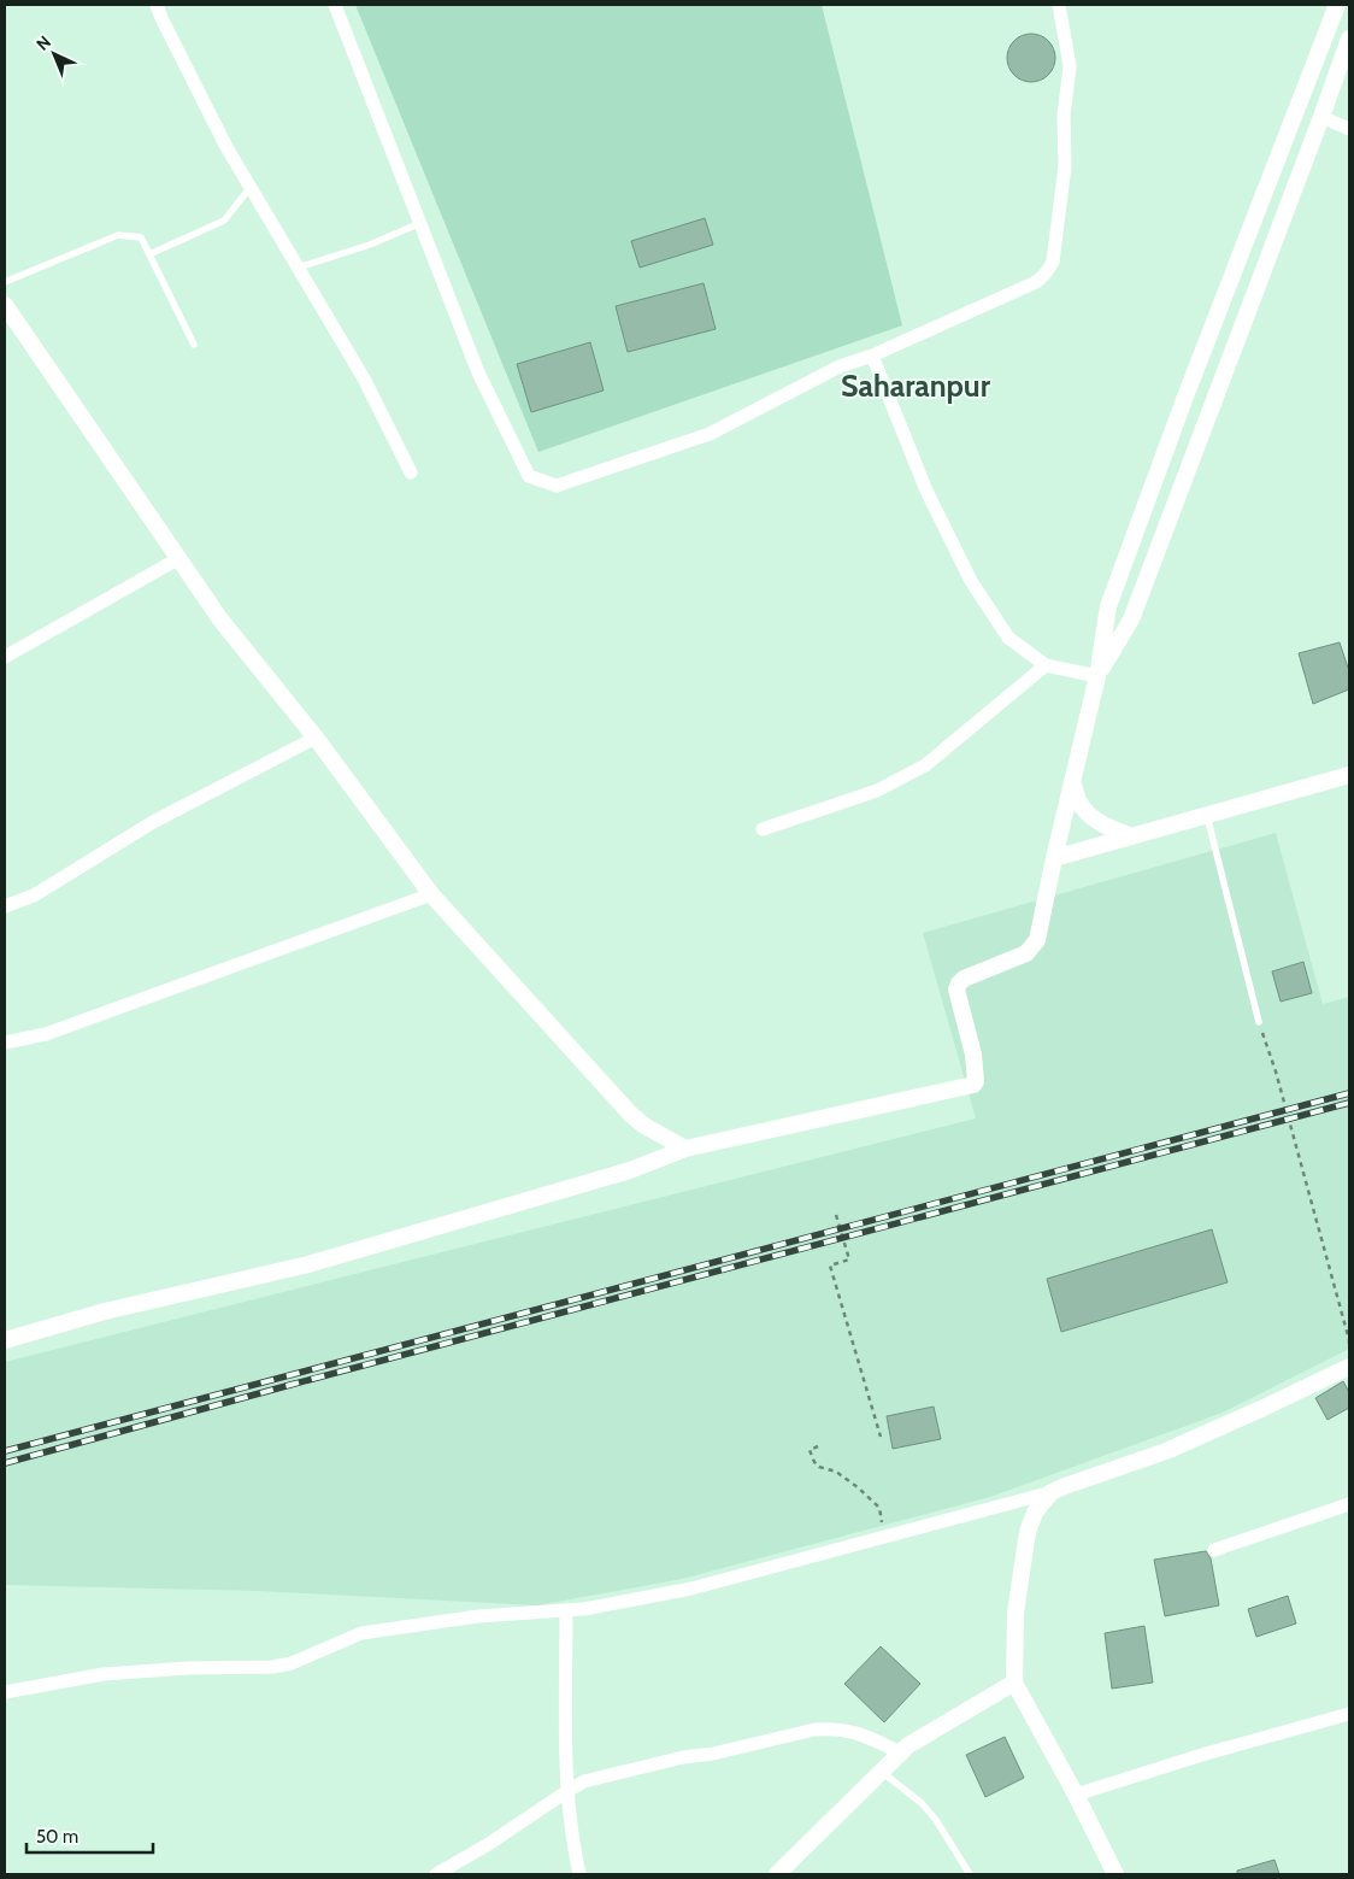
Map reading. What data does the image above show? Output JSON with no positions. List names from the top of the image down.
{
  "districts": ["Saharanpur"],
  "scale_bar": "50 m",
  "north": "top left"
}
